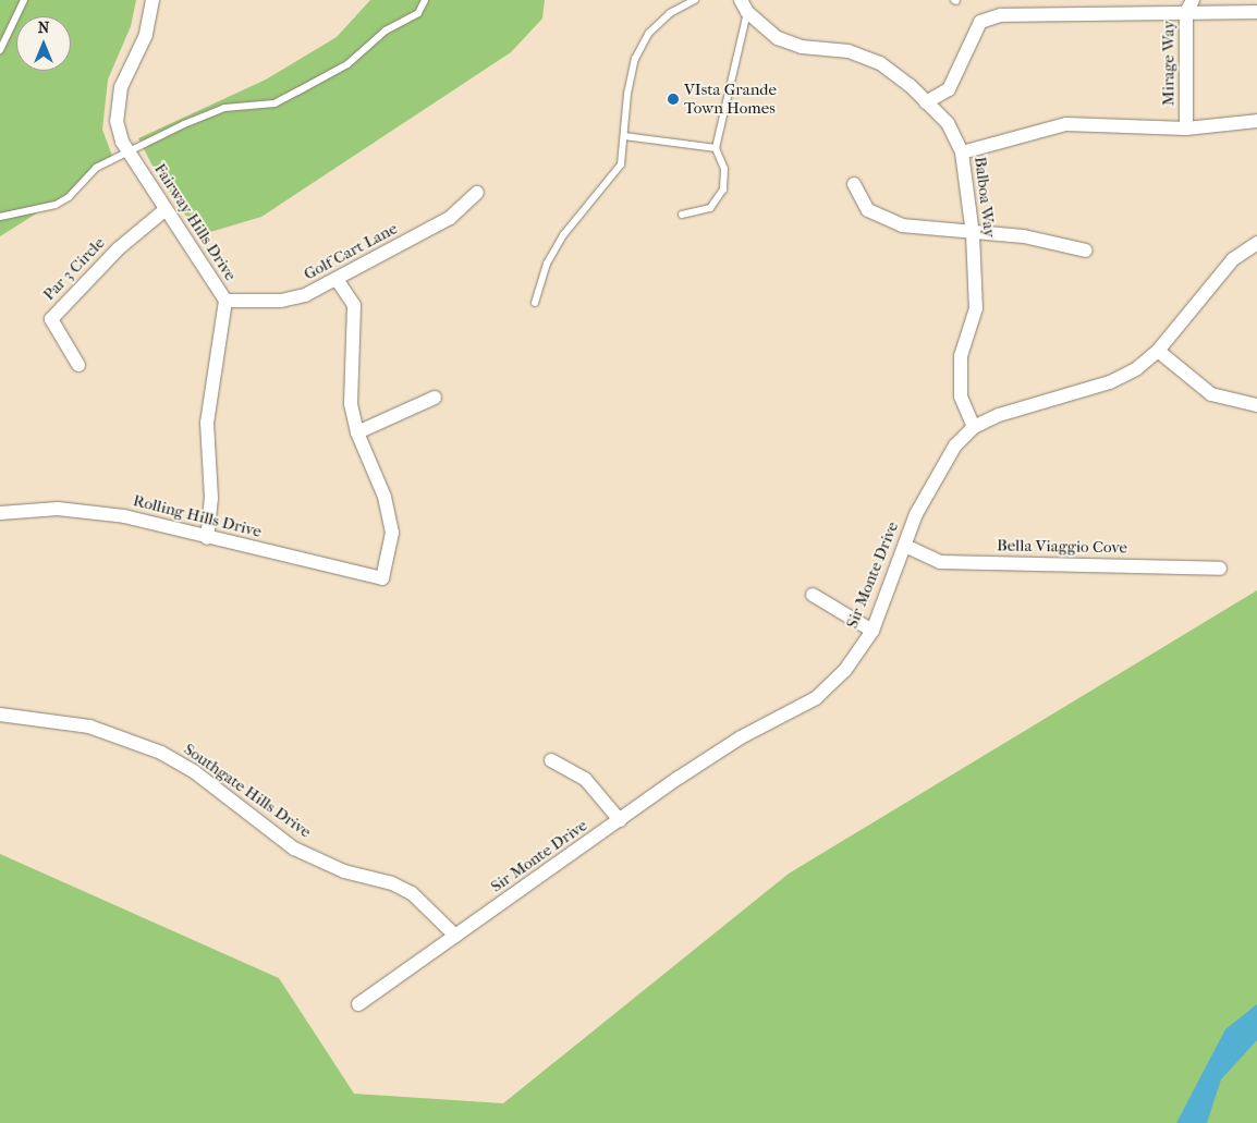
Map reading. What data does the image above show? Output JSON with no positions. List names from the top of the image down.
{
  "streets": {
    "street": [
      "Mirage Way",
      "Balboa Way",
      "Fairway Hills Drive",
      "Golf Cart Lane",
      "Par 3 Circle",
      "Rolling Hills Drive",
      "Bella Viaggio Cove",
      "Sir Monte Drive",
      "Southgate Hills Drive"
    ]
  },
  "crossings": [
    ["Balboa Way", "Sir Monte Drive"],
    ["Fairway Hills Drive", "Golf Cart Lane"],
    ["Fairway Hills Drive", "Par 3 Circle"],
    ["Fairway Hills Drive", "Rolling Hills Drive"],
    ["Bella Viaggio Cove", "Sir Monte Drive"],
    ["Sir Monte Drive", "Southgate Hills Drive"]
  ],
  "places": ["VIsta Grande Town Homes"],
  "north": "top"
}
